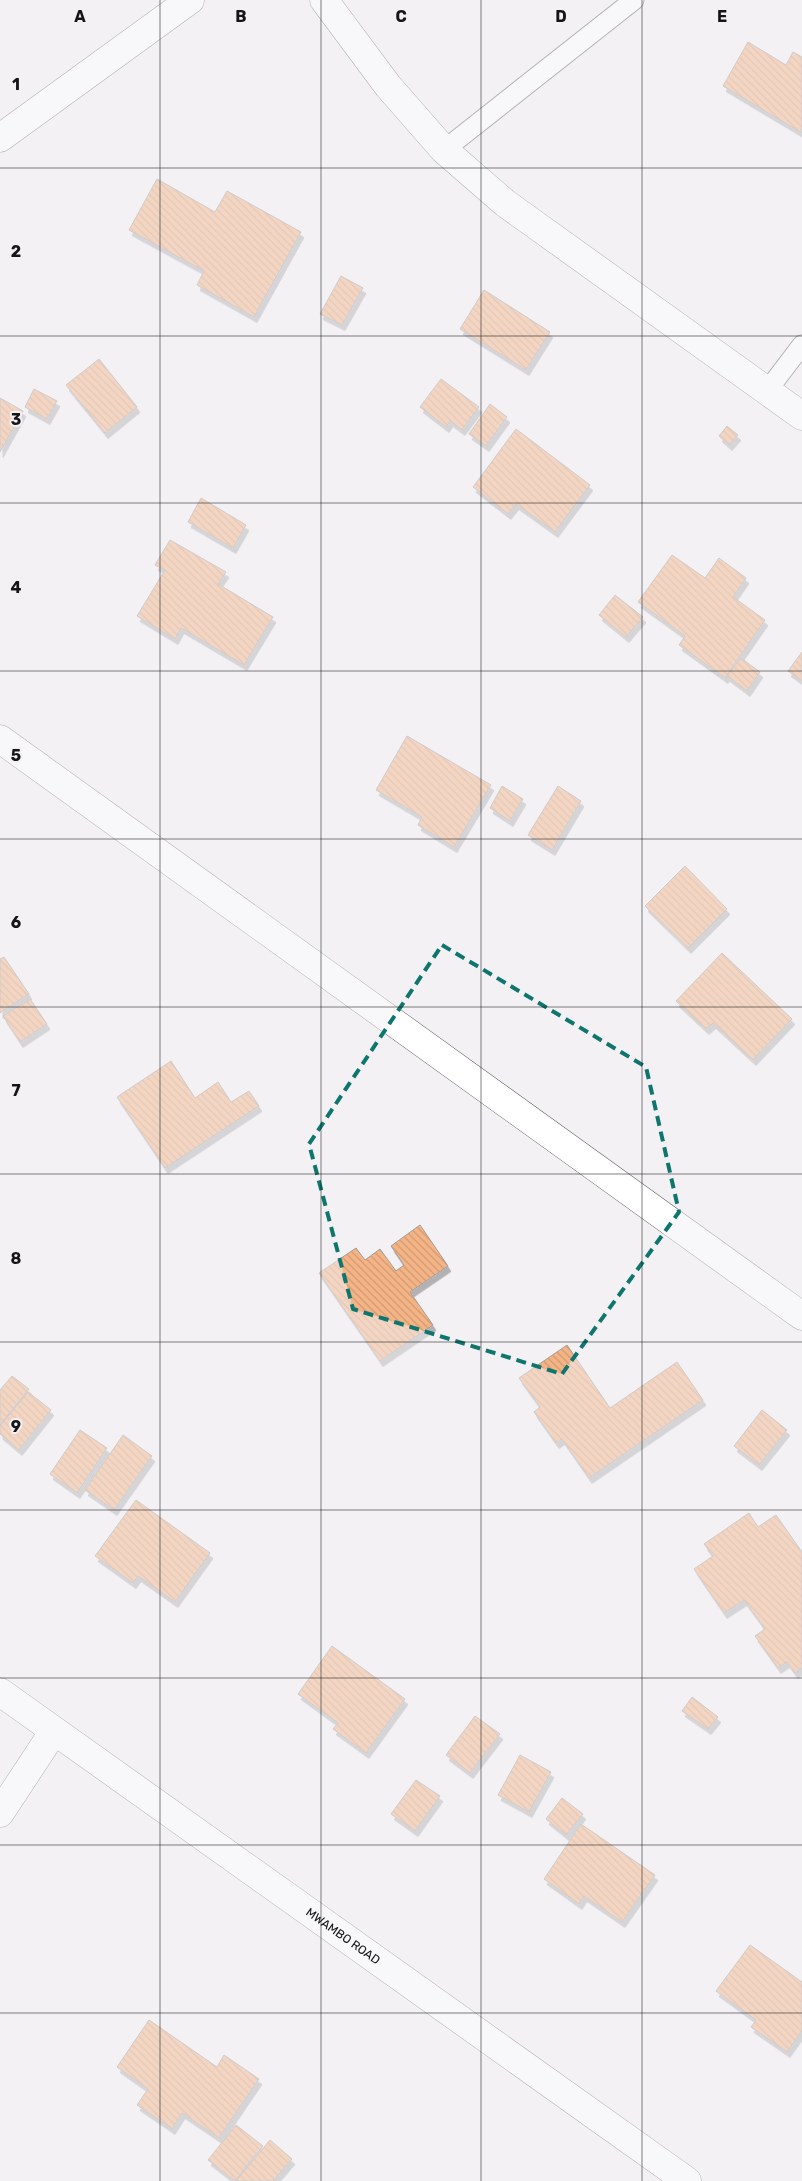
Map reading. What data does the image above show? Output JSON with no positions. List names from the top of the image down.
{
  "streets": {
    "street": ["MWAMBO ROAD"]
  },
  "grid": {
    "columns": [
      "A",
      "B",
      "C",
      "D",
      "E"
    ],
    "rows": [
      "1",
      "2",
      "3",
      "4",
      "5",
      "6",
      "7",
      "8",
      "9"
    ]
  }
}
